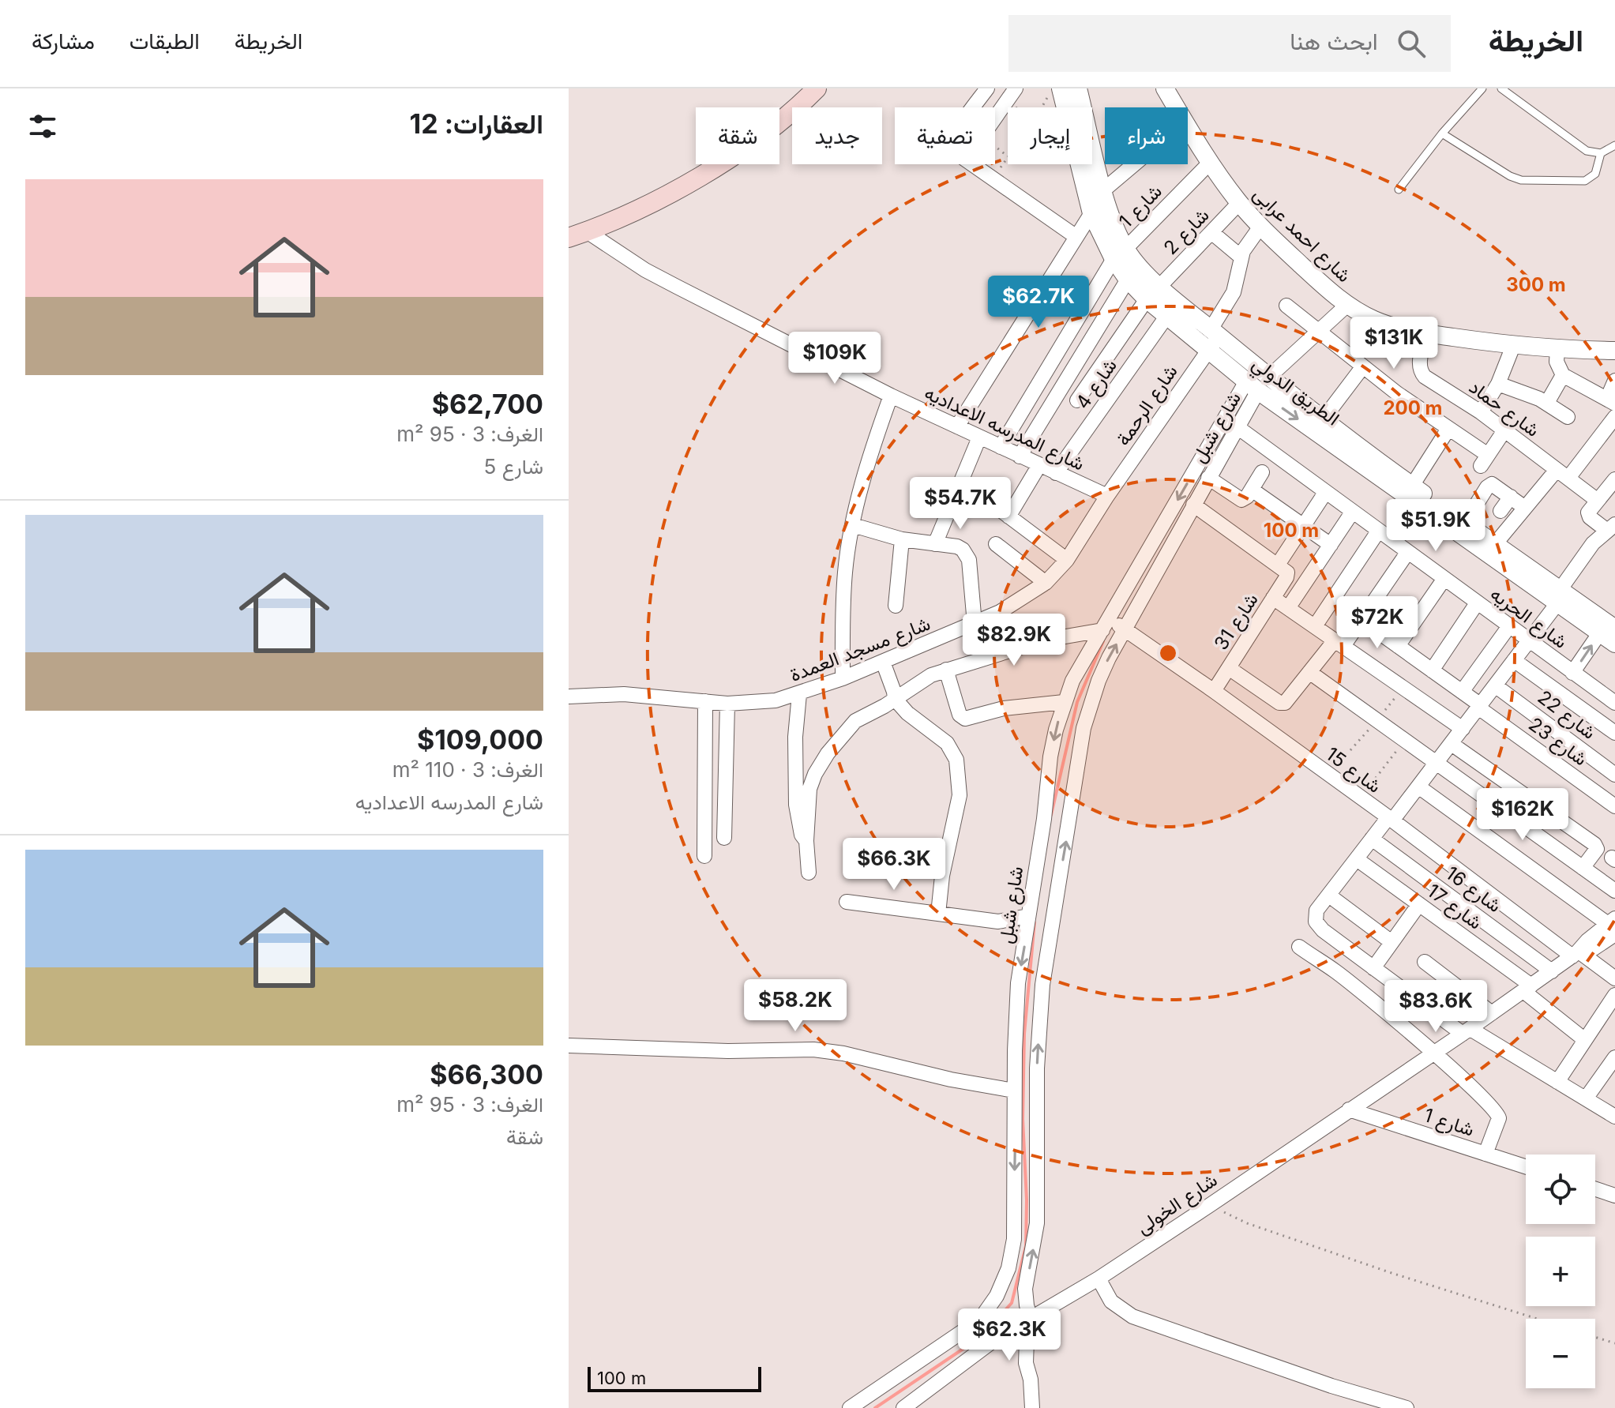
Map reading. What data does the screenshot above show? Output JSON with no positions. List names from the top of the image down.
{
  "streets": {
    "street": [
      "شارع 1",
      "شارع 2",
      "شارع احمد عرابى",
      "شارع 4",
      "الطريق الدولي",
      "شارع الرحمة",
      "شارع حماد",
      "شارع شبل",
      "شارع المدرسه الاعداديه",
      "شارع الحريه",
      "شارع 31",
      "شارع مسجد العمدة",
      "شارع 22",
      "شارع 23",
      "شارع 15",
      "شارع 16",
      "شارع 17",
      "شارع الخولى"
    ]
  },
  "crossings": [
    ["شارع 1", "شارع احمد عرابى"],
    ["شارع 1", "الطريق الدولي"],
    ["شارع 1", "شارع المدرسه الاعداديه"],
    ["شارع 1", "شارع الخولى"],
    ["شارع 2", "شارع احمد عرابى"],
    ["شارع 2", "الطريق الدولي"],
    ["شارع احمد عرابى", "شارع الرحمة"],
    ["شارع احمد عرابى", "شارع حماد"],
    ["شارع 4", "الطريق الدولي"],
    ["شارع 4", "شارع المدرسه الاعداديه"],
    ["الطريق الدولي", "شارع الرحمة"],
    ["الطريق الدولي", "شارع شبل"],
    ["شارع الرحمة", "شارع المدرسه الاعداديه"],
    ["شارع الرحمة", "شارع مسجد العمدة"],
    ["شارع شبل", "شارع الحريه"],
    ["شارع شبل", "شارع 15"],
    ["شارع شبل", "شارع الخولى"],
    ["شارع المدرسه الاعداديه", "شارع مسجد العمدة"],
    ["شارع الحريه", "شارع 31"],
    ["شارع 31", "شارع 15"],
    ["شارع 15", "شارع الخولى"],
    ["شارع 16", "شارع الخولى"],
    ["شارع 17", "شارع الخولى"]
  ],
  "scale_bar": "100 m",
  "page": {
    "header": "الخريطة",
    "search": "ابحث هنا",
    "nav": ["الخريطة", "الطبقات", "مشاركة"],
    "heading": "العقارات: 12",
    "chip": [
      "شراء",
      "إيجار",
      "تصفية",
      "جديد",
      "شقة"
    ],
    "list": [
      {
        "name": "$62,700",
        "note": "الغرف: 3 · 95 m² · شارع 5"
      },
      {
        "name": "$109,000",
        "note": "الغرف: 3 · 110 m² · شارع المدرسه الاعداديه"
      },
      {
        "name": "$66,300",
        "note": "الغرف: 3 · 95 m² · شقة"
      }
    ],
    "price": [
      "$62.7K",
      "$131K",
      "$109K",
      "$54.7K",
      "$51.9K",
      "$72K",
      "$82.9K",
      "$162K",
      "$66.3K",
      "$58.2K",
      "$83.6K",
      "$62.3K"
    ],
    "map_buttons": ["+", "−"],
    "scale": "100 m"
  },
  "rings": ["300 m", "200 m", "100 m"]
}
